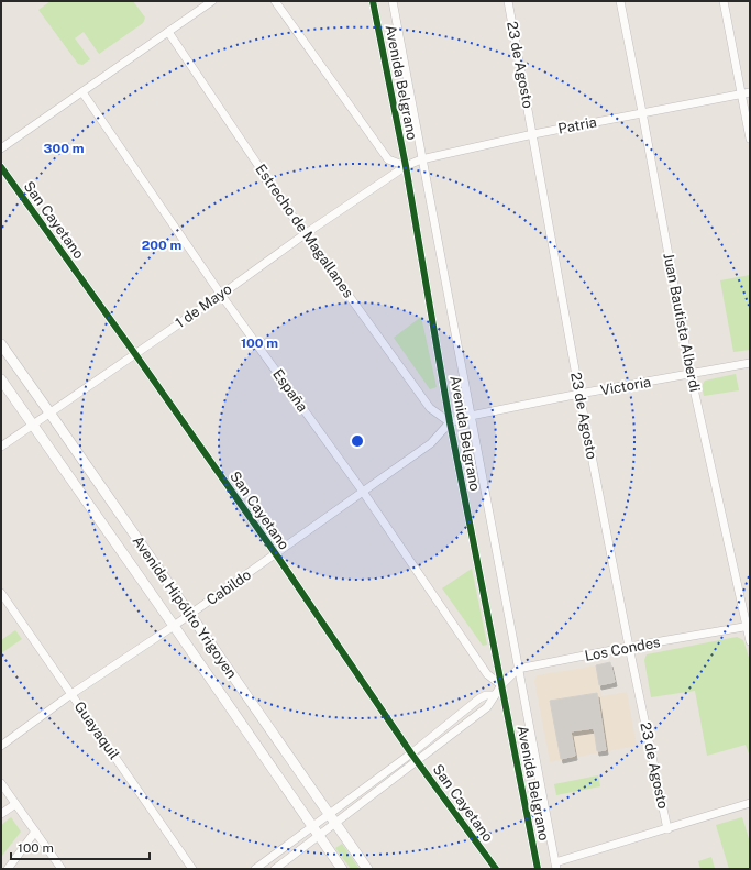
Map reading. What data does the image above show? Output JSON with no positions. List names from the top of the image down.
{
  "streets": {
    "street": [
      "23 de Agosto",
      "Avenida Belgrano",
      "Patria",
      "San Cayetano",
      "Estrecho de Magallanes",
      "1 de Mayo",
      "Juan Bautista Alberdi",
      "Victoria",
      "España",
      "Cabildo",
      "Avenida Hipólito Yrigoyen",
      "Los Condes",
      "Guayaquil"
    ]
  },
  "crossings": [
    ["23 de Agosto", "Patria"],
    ["23 de Agosto", "Victoria"],
    ["23 de Agosto", "Los Condes"],
    ["Avenida Belgrano", "Patria"],
    ["Avenida Belgrano", "Estrecho de Magallanes"],
    ["Avenida Belgrano", "1 de Mayo"],
    ["Avenida Belgrano", "Victoria"],
    ["Avenida Belgrano", "España"],
    ["Avenida Belgrano", "Cabildo"],
    ["Avenida Belgrano", "Los Condes"],
    ["Patria", "1 de Mayo"],
    ["Patria", "Juan Bautista Alberdi"],
    ["San Cayetano", "1 de Mayo"],
    ["San Cayetano", "Cabildo"],
    ["Estrecho de Magallanes", "1 de Mayo"],
    ["Estrecho de Magallanes", "Victoria"],
    ["Estrecho de Magallanes", "Cabildo"],
    ["1 de Mayo", "España"],
    ["1 de Mayo", "Avenida Hipólito Yrigoyen"],
    ["Juan Bautista Alberdi", "Victoria"],
    ["Juan Bautista Alberdi", "Los Condes"],
    ["Victoria", "Cabildo"],
    ["España", "Cabildo"],
    ["Cabildo", "Avenida Hipólito Yrigoyen"],
    ["Cabildo", "Guayaquil"]
  ],
  "scale_bar": "100 m",
  "rings": ["300 m", "200 m", "100 m"]
}
